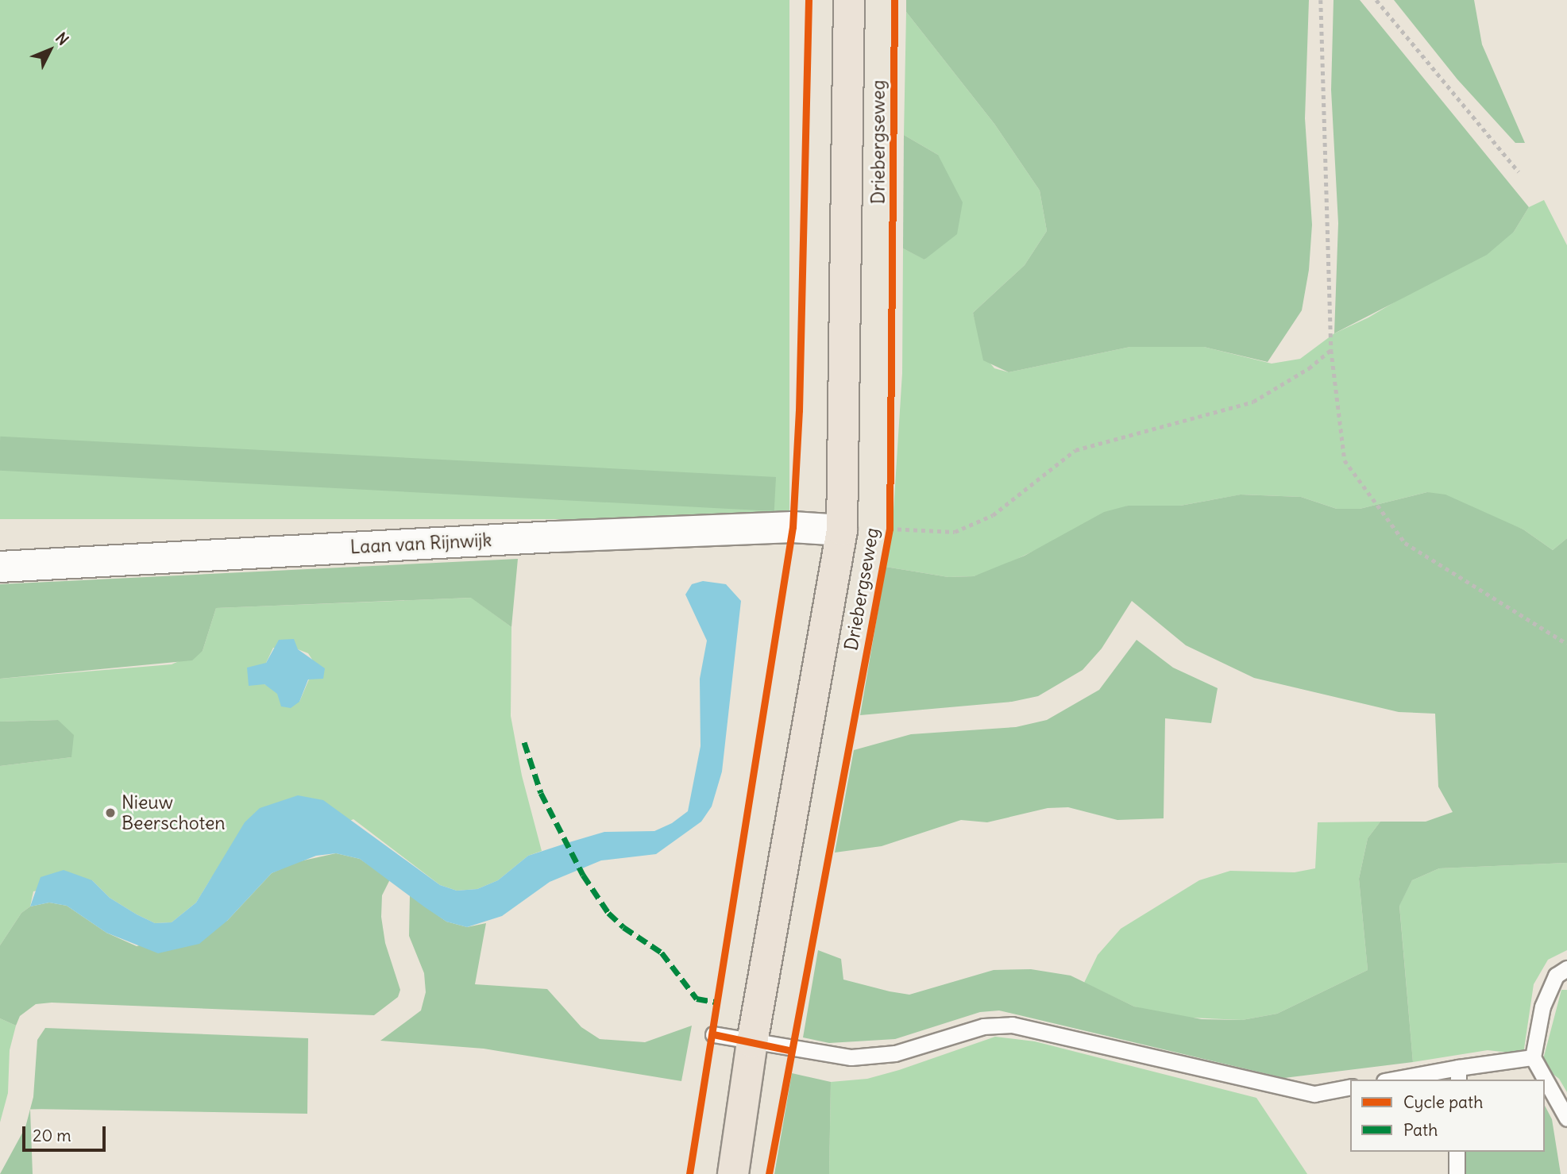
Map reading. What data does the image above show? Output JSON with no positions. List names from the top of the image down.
{
  "streets": {
    "main road": ["Driebergseweg"],
    "street": ["Laan van Rijnwijk"]
  },
  "crossings": [
    ["Driebergseweg", "Laan van Rijnwijk"]
  ],
  "places": ["Nieuw Beerschoten"],
  "legend": ["Cycle path", "Path"],
  "scale_bar": "20 m",
  "north": "top right"
}
